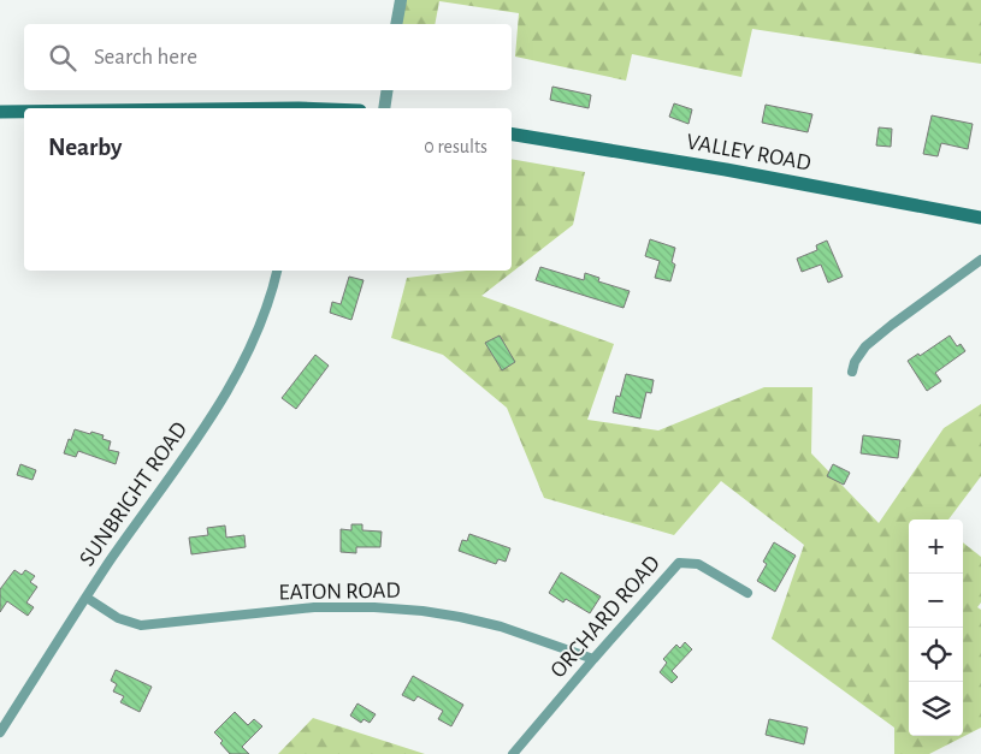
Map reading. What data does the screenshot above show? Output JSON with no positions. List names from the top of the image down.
{
  "streets": {
    "main road": ["VALLEY ROAD"],
    "street": ["SUNBRIGHT ROAD", "EATON ROAD", "ORCHARD ROAD"]
  },
  "crossings": [
    ["SUNBRIGHT ROAD", "EATON ROAD"],
    ["EATON ROAD", "ORCHARD ROAD"]
  ],
  "page": {
    "search": "Search here",
    "heading": ["Nearby", "0 results"],
    "map_buttons": ["+", "−"]
  }
}
